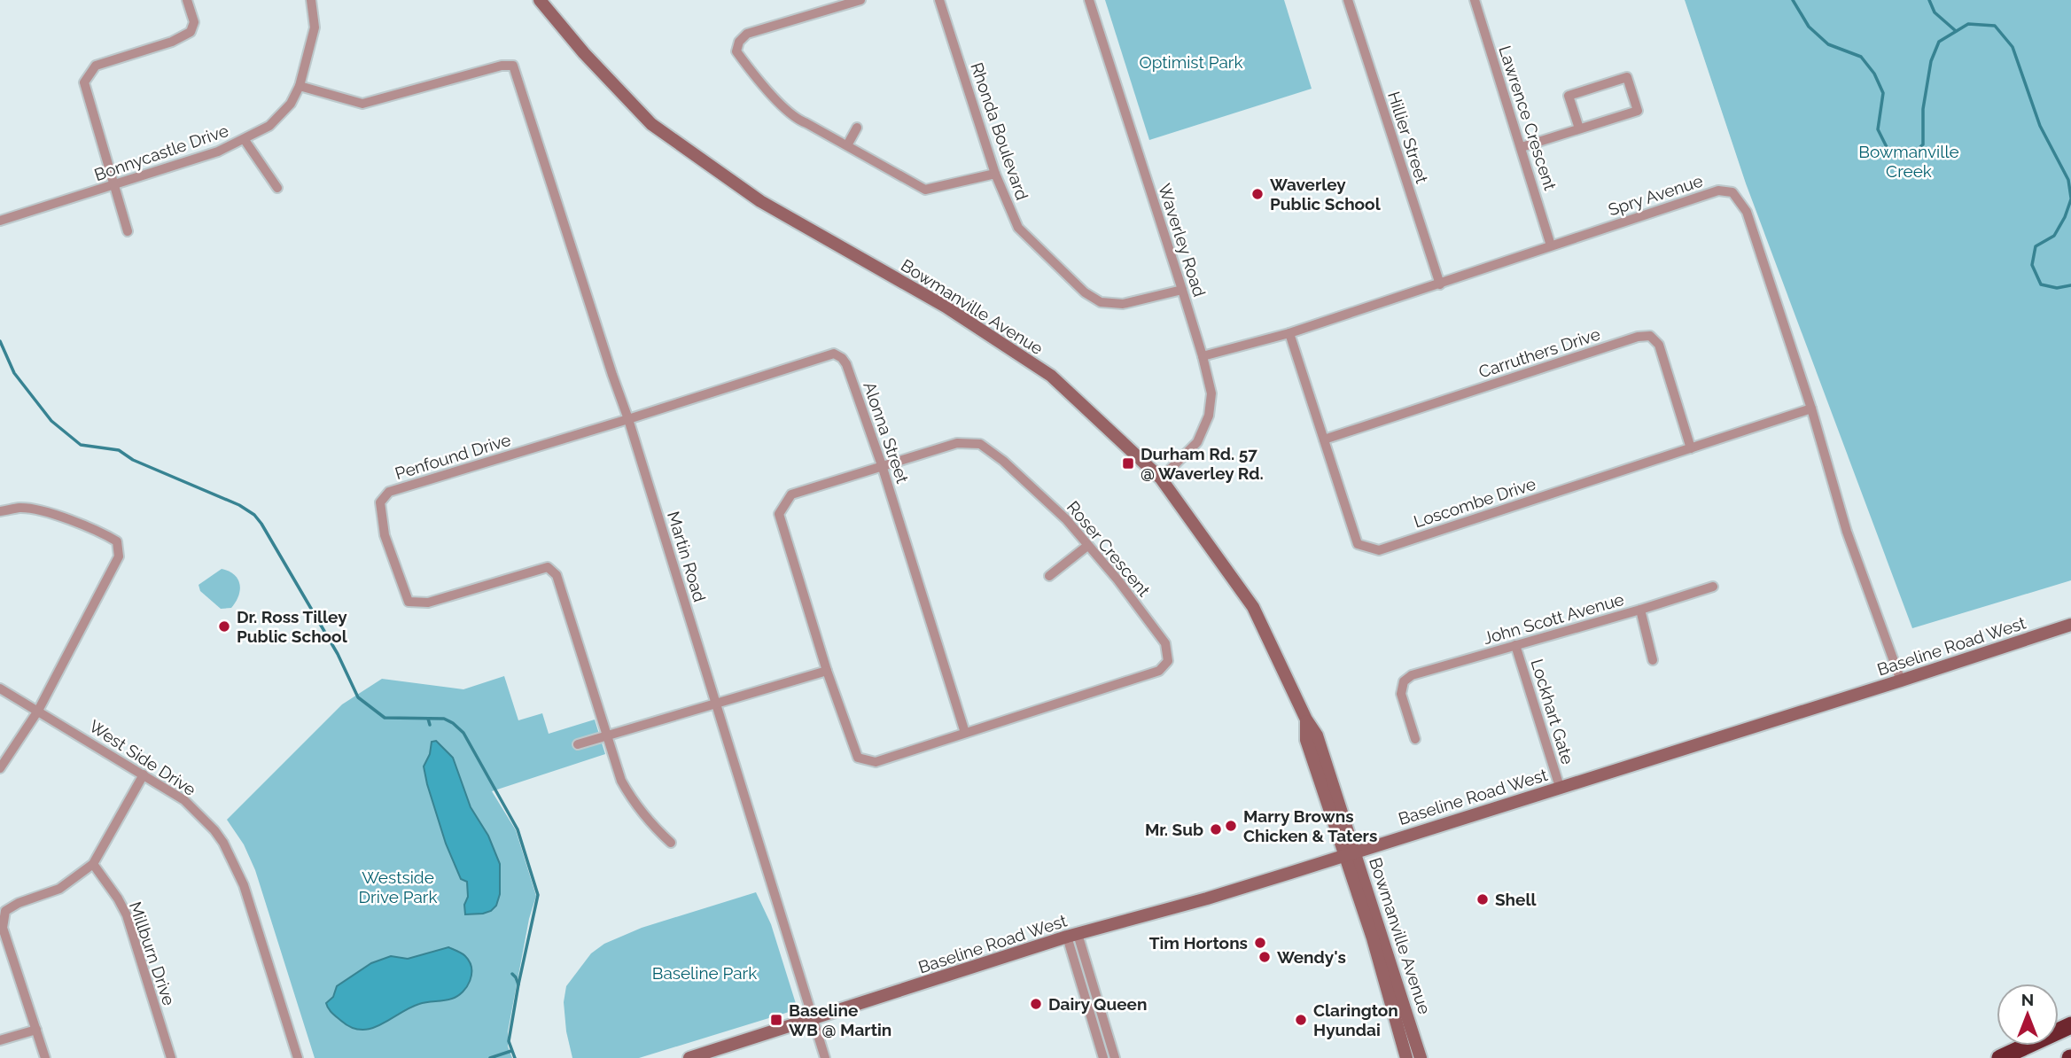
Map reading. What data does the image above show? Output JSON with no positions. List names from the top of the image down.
{
  "streets": {
    "main road": ["Bowmanville Avenue", "Baseline Road West"],
    "street": [
      "Lawrence Crescent",
      "Rhonda Boulevard",
      "Hillier Street",
      "Bonnycastle Drive",
      "Spry Avenue",
      "Waverley Road",
      "Carruthers Drive",
      "Alonna Street",
      "Penfound Drive",
      "Loscombe Drive",
      "Roser Crescent",
      "Martin Road",
      "John Scott Avenue",
      "Lockhart Gate",
      "West Side Drive",
      "Millburn Drive"
    ]
  },
  "crossings": [
    ["Lawrence Crescent", "Spry Avenue"],
    ["Rhonda Boulevard", "Waverley Road"],
    ["Hillier Street", "Spry Avenue"],
    ["Bonnycastle Drive", "Martin Road"],
    ["Spry Avenue", "Waverley Road"],
    ["Spry Avenue", "Loscombe Drive"],
    ["Spry Avenue", "Baseline Road West"],
    ["Waverley Road", "Bowmanville Avenue"],
    ["Bowmanville Avenue", "Baseline Road West"],
    ["Carruthers Drive", "Loscombe Drive"],
    ["Alonna Street", "Penfound Drive"],
    ["Alonna Street", "Roser Crescent"],
    ["Alonna Street", "Martin Road"],
    ["Penfound Drive", "Martin Road"],
    ["Martin Road", "Baseline Road West"],
    ["John Scott Avenue", "Lockhart Gate"],
    ["Baseline Road West", "Lockhart Gate"]
  ],
  "parks": [
    "Optimist Park",
    "Bowmanville Creek",
    "Westside Drive Park",
    "Baseline Park"
  ],
  "places": {
    "other": [
      "Waverley Public School",
      "Dr. Ross Tilley Public School",
      "Marry Browns Chicken & Taters",
      "Mr. Sub",
      "Shell",
      "Tim Hortons",
      "Wendy's",
      "Dairy Queen",
      "Clarington Hyundai"
    ],
    "transit": ["Durham Rd. 57 @ Waverley Rd.", "Baseline WB @ Martin"]
  },
  "north": "top"
}
